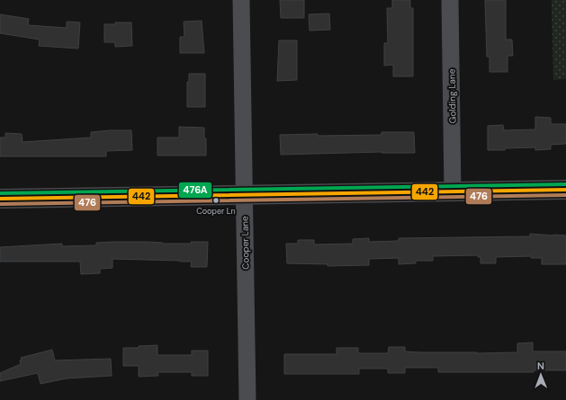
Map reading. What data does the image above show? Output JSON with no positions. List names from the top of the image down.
{
  "streets": {
    "street": ["Golding Lane", "Cooper Lane"]
  },
  "places": ["Cooper Ln"],
  "lines": ["transit line 476A", "transit line 442", "transit line 476"],
  "north": "top"
}
